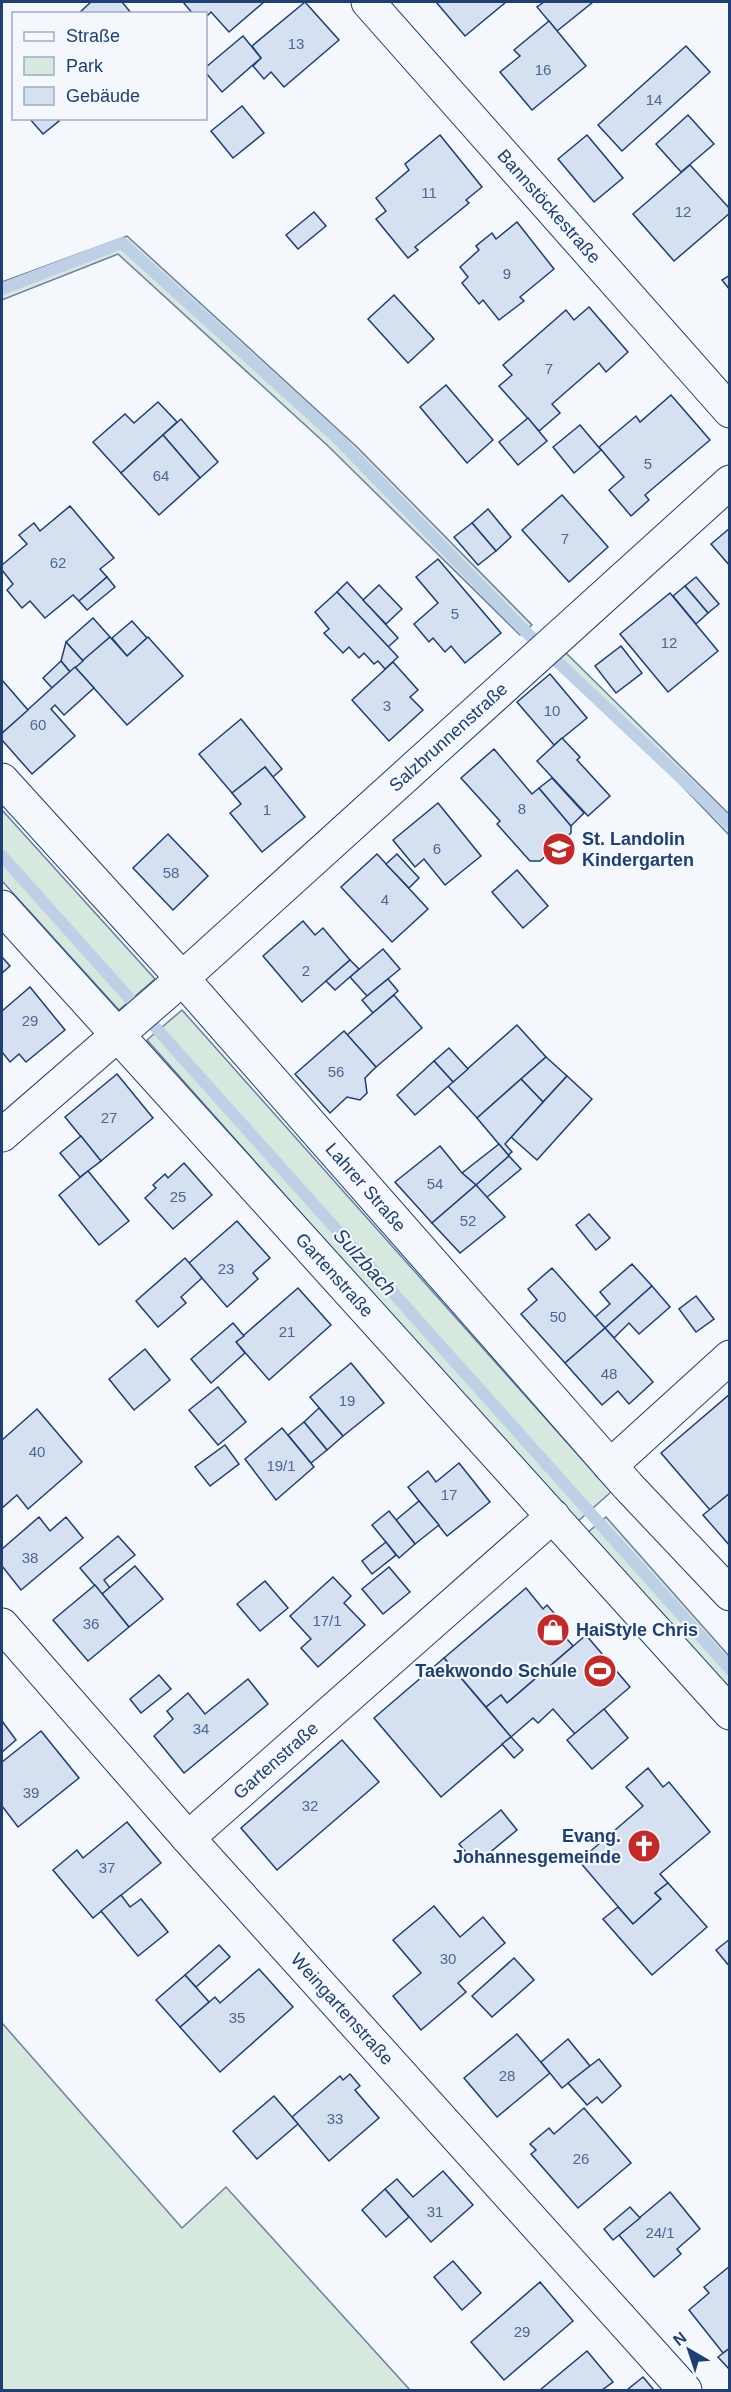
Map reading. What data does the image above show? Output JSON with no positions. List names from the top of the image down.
{
  "streets": {
    "street": [
      "Bannstöckestraße",
      "Salzbrunnenstraße",
      "Lahrer Straße",
      "Gartenstraße",
      "Weingartenstraße"
    ]
  },
  "crossings": [
    ["Salzbrunnenstraße", "Lahrer Straße"],
    ["Gartenstraße", "Weingartenstraße"]
  ],
  "water": ["Sulzbach"],
  "places": {
    "school or university": ["St. Landolin Kindergarten"],
    "shop": ["HaiStyle Chris"],
    "sports": ["Taekwondo Schule"],
    "church": ["Evang. Johannesgemeinde"]
  },
  "house_numbers": [
    "13",
    "16",
    "14",
    "11",
    "12",
    "9",
    "7",
    "5",
    "64",
    "7",
    "62",
    "5",
    "12",
    "3",
    "10",
    "60",
    "8",
    "1",
    "6",
    "58",
    "4",
    "2",
    "29",
    "56",
    "27",
    "54",
    "25",
    "52",
    "23",
    "50",
    "21",
    "48",
    "19",
    "40",
    "19/1",
    "17",
    "38",
    "17/1",
    "36",
    "34",
    "39",
    "32",
    "37",
    "30",
    "35",
    "28",
    "33",
    "26",
    "31",
    "24/1",
    "29"
  ],
  "legend": ["Straße", "Park", "Gebäude"],
  "north": "top left"
}
